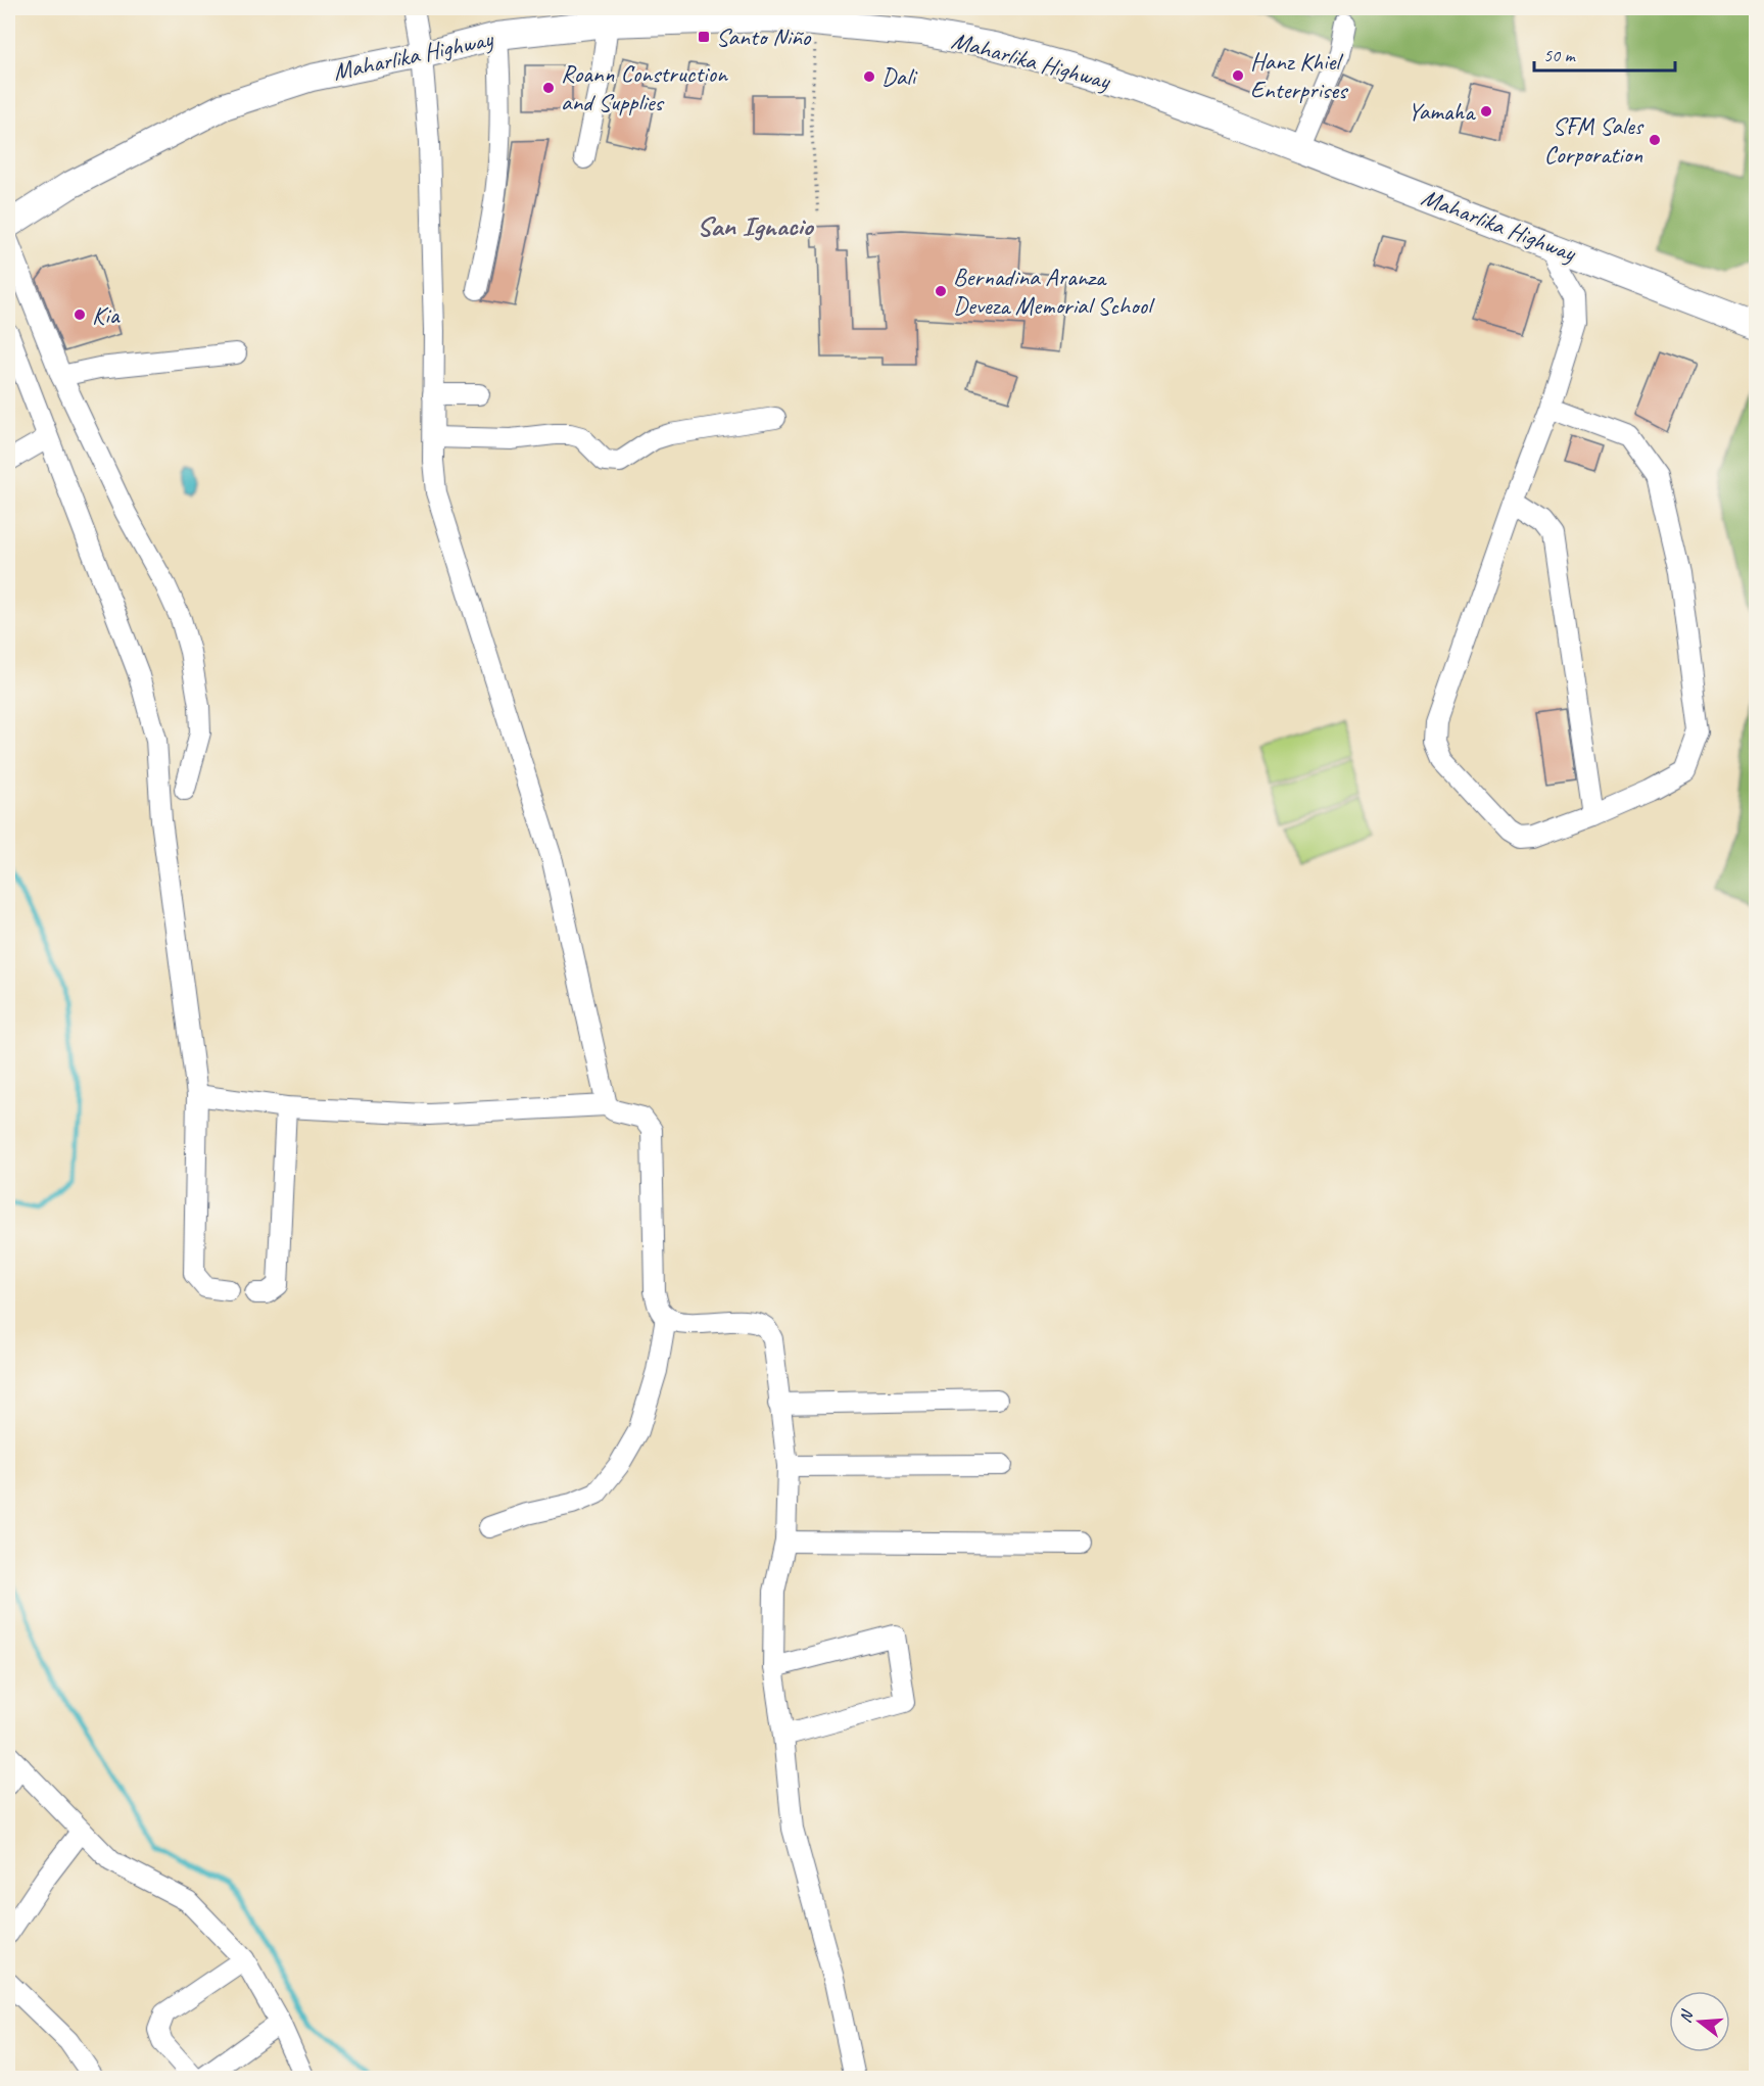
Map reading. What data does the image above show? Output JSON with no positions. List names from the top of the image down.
{
  "streets": {
    "main road": ["Maharlika Highway"]
  },
  "districts": ["San Ignacio"],
  "places": {
    "transit": ["Santo Niño"],
    "other": [
      "Hanz Khiel Enterprises",
      "Dali",
      "Roann Construction and Supplies",
      "Yamaha",
      "SFM Sales Corporation",
      "Bernadina Aranza Deveza Memorial School",
      "Kia"
    ]
  },
  "scale_bar": "50 m",
  "north": "left"
}
